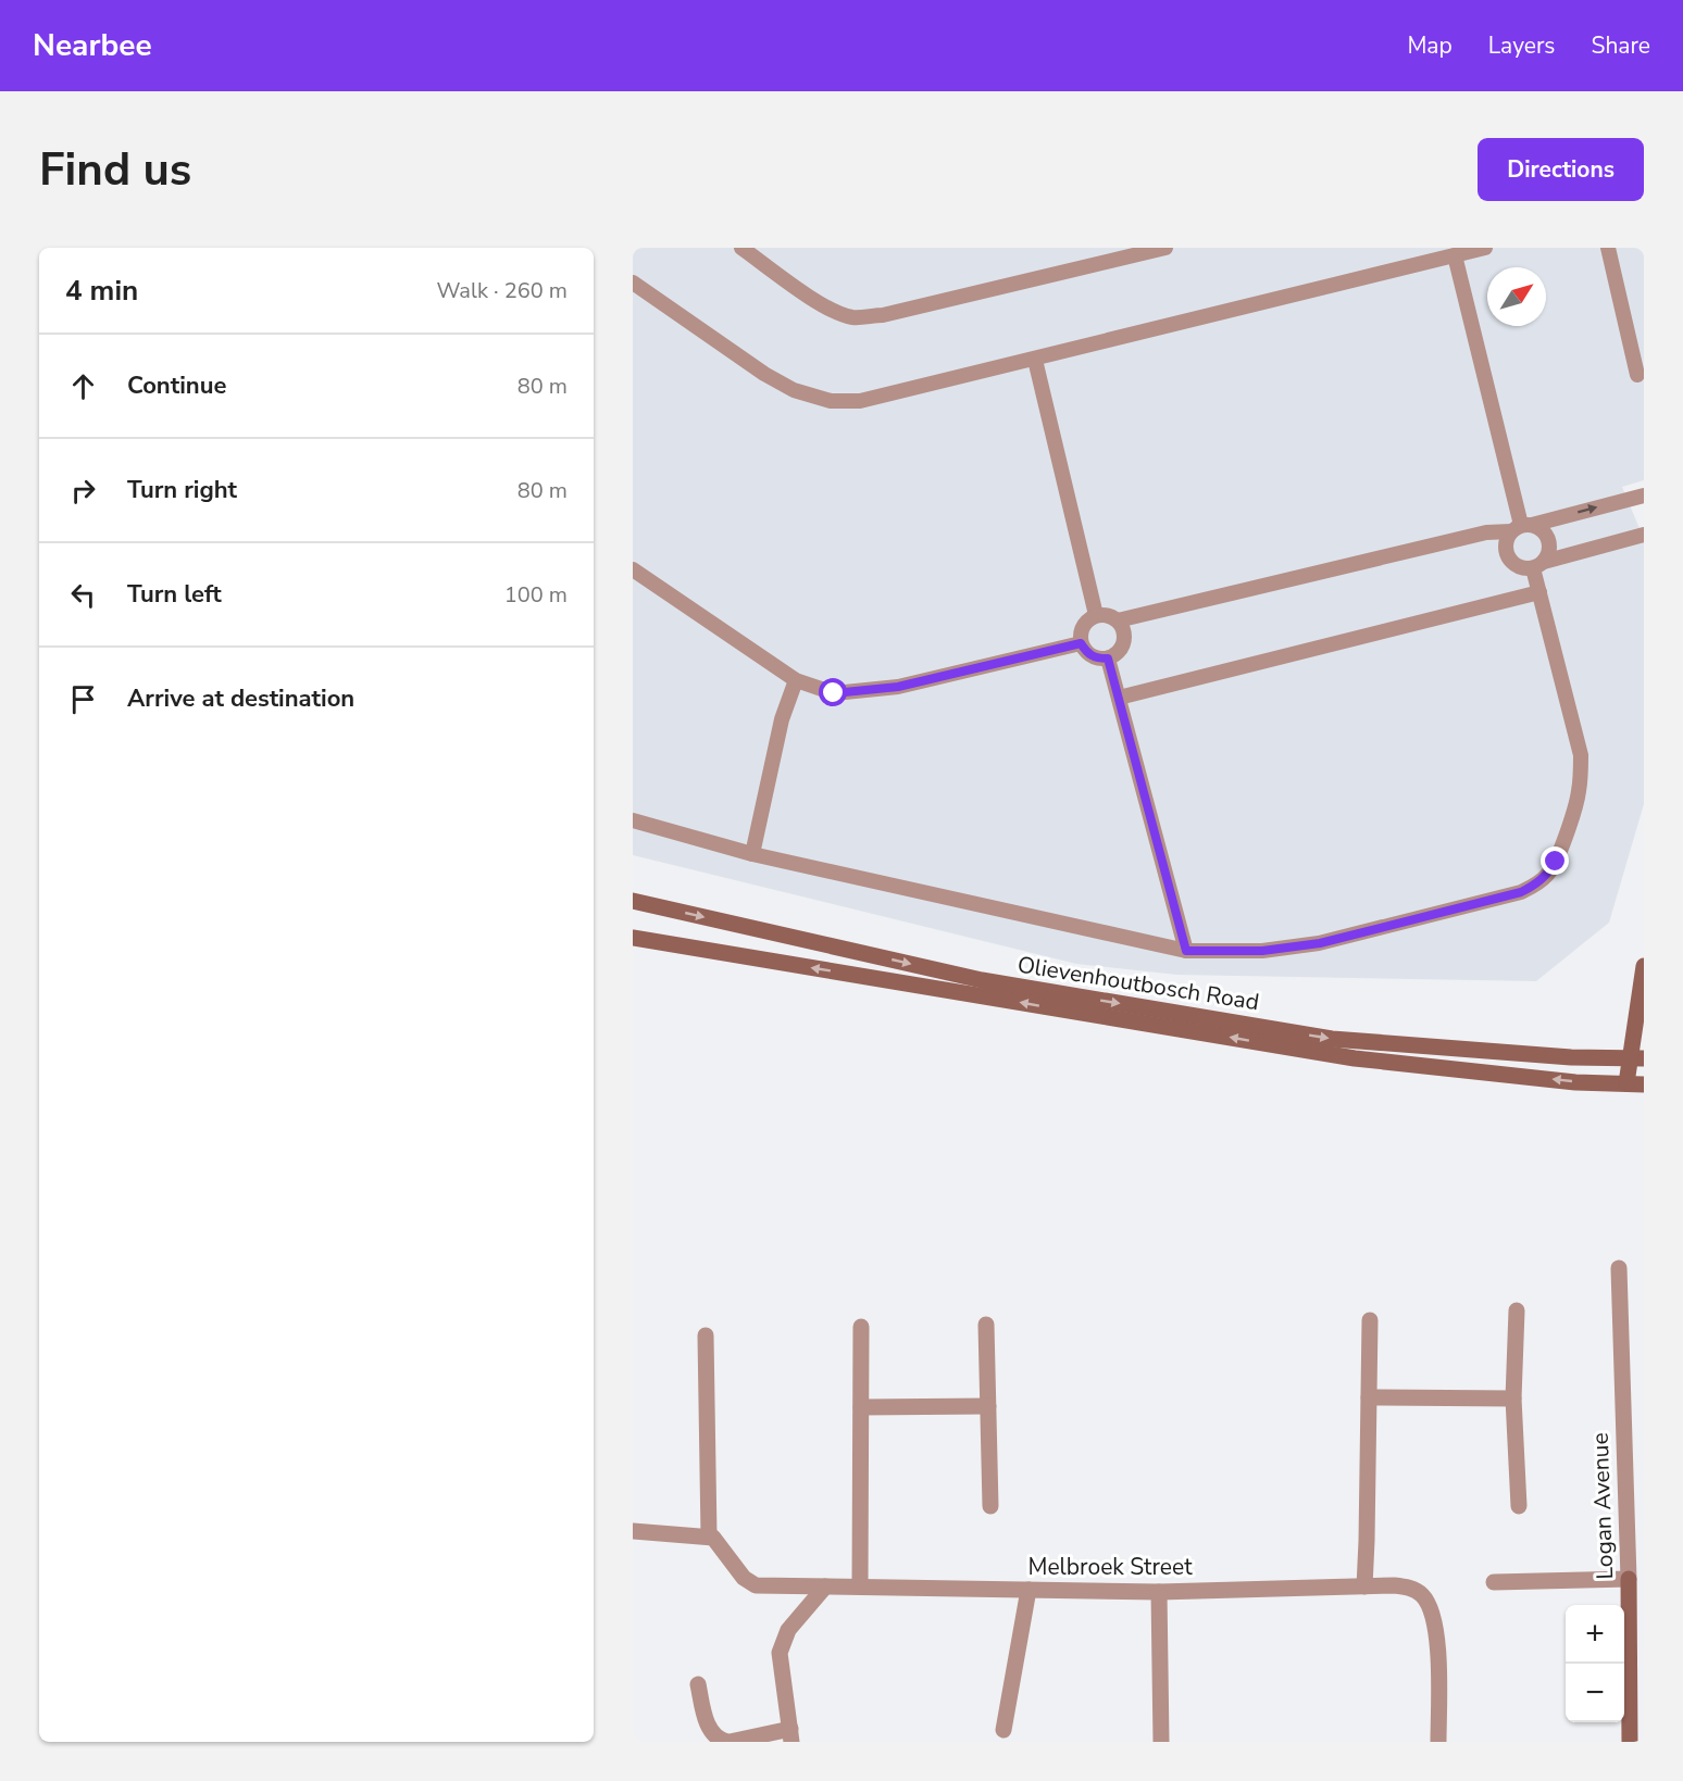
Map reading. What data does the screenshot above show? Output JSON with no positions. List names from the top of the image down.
{
  "streets": {
    "main road": ["Olievenhoutbosch Road", "Logan Avenue"],
    "street": ["Melbroek Street"]
  },
  "north": "top right",
  "page": {
    "header": "Nearbee",
    "nav": ["Map", "Layers", "Share"],
    "buttons": "Directions",
    "title": "Find us",
    "heading": ["4 min", "Walk · 260 m"],
    "list": [
      ["Continue", "80 m"],
      ["Turn right", "80 m"],
      ["Turn left", "100 m"],
      "Arrive at destination"
    ],
    "map_buttons": ["+", "−"]
  }
}
